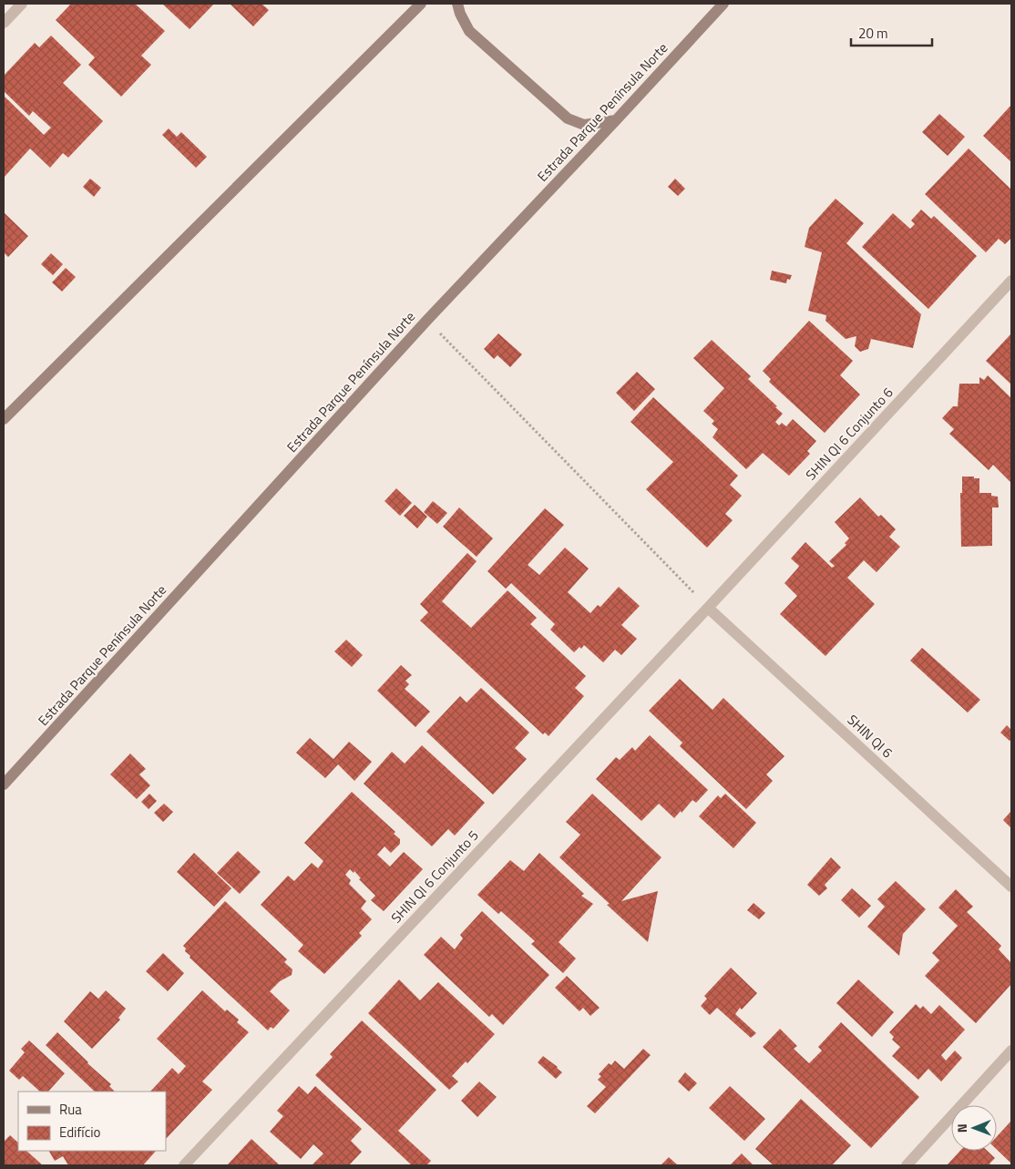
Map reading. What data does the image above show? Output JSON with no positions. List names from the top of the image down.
{
  "streets": {
    "main road": ["Estrada Parque Península Norte"],
    "street": ["SHIN QI 6 Conjunto 6", "SHIN QI 6", "SHIN QI 6 Conjunto 5"]
  },
  "crossings": [
    ["SHIN QI 6 Conjunto 6", "SHIN QI 6"],
    ["SHIN QI 6 Conjunto 6", "SHIN QI 6 Conjunto 5"],
    ["SHIN QI 6", "SHIN QI 6 Conjunto 5"]
  ],
  "legend": ["Rua", "Edifício"],
  "scale_bar": "20 m",
  "north": "left"
}
